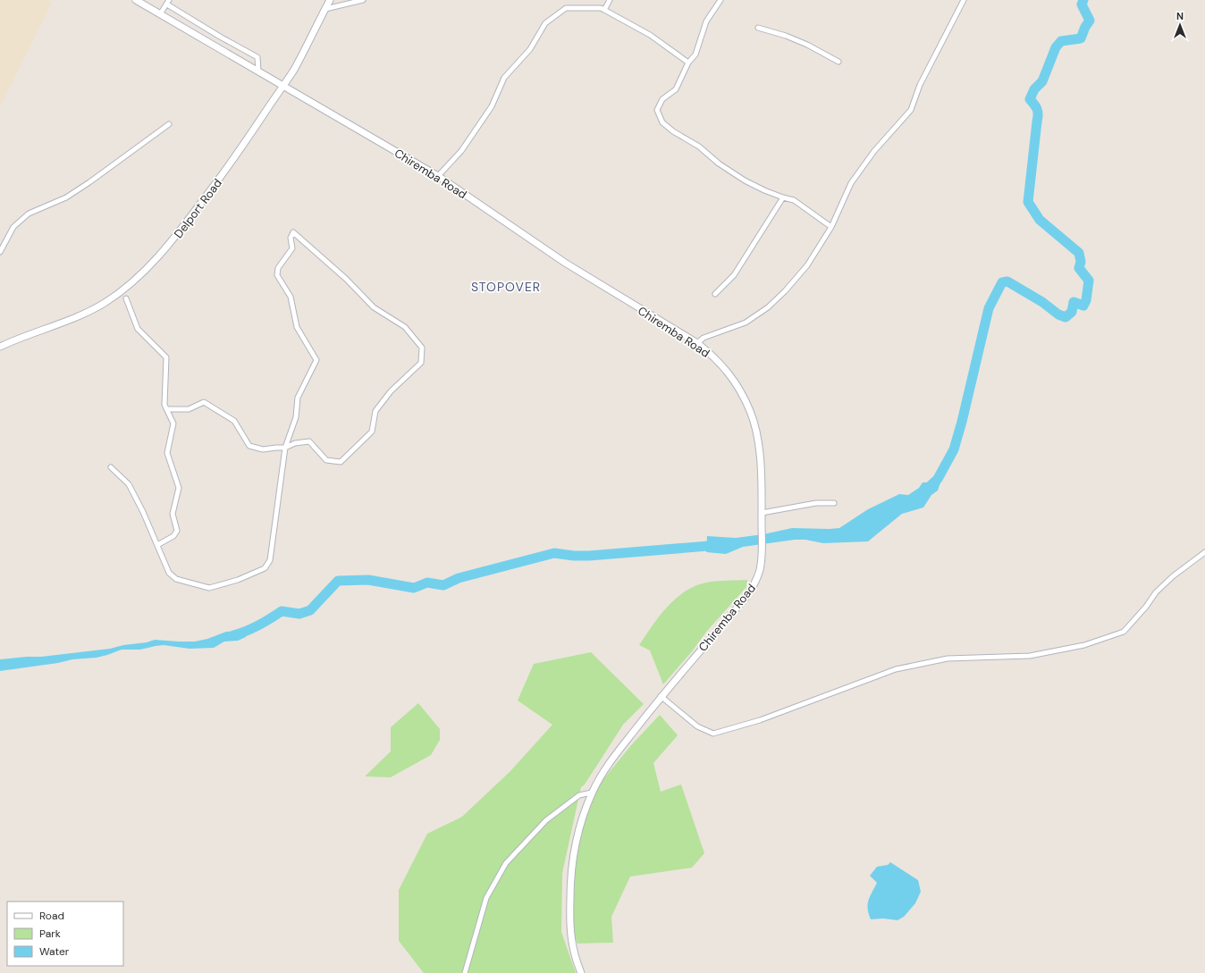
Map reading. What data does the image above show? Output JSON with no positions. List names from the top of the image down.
{
  "streets": {
    "main road": ["Chiremba Road", "Delport Road"]
  },
  "crossings": [
    ["Chiremba Road", "Delport Road"]
  ],
  "districts": ["STOPOVER"],
  "legend": ["Road", "Park", "Water"],
  "north": "top"
}
